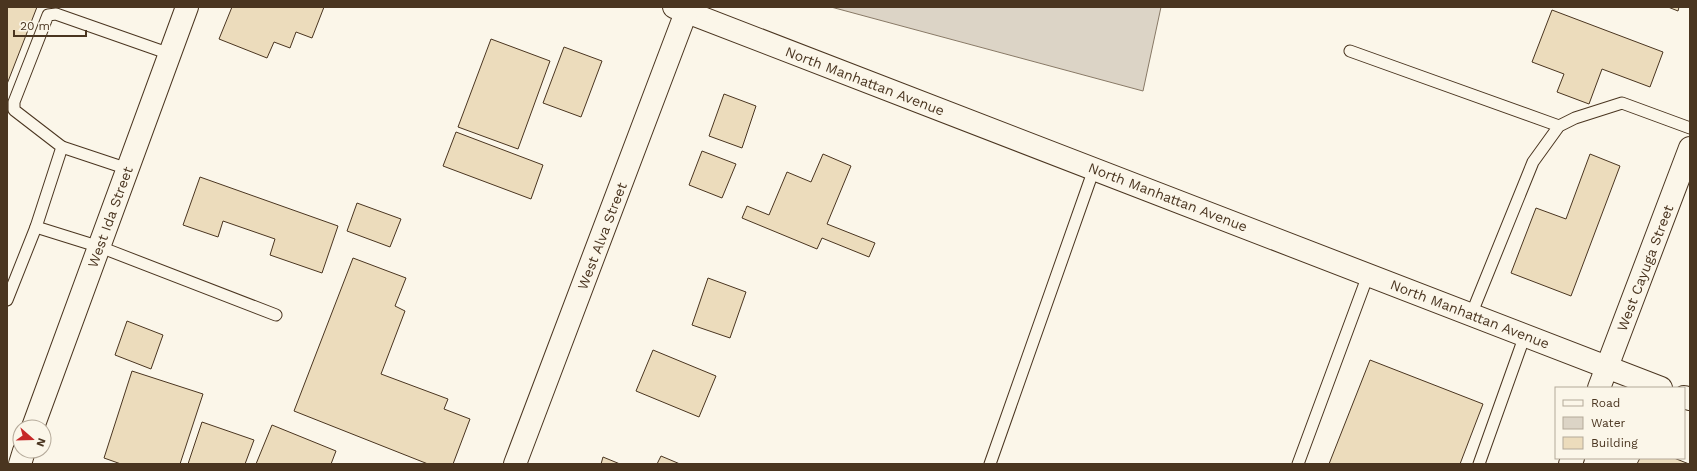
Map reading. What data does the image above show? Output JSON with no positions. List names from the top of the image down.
{
  "streets": {
    "street": [
      "North Manhattan Avenue",
      "West Ida Street",
      "West Alva Street",
      "West Cayuga Street"
    ]
  },
  "crossings": [
    ["North Manhattan Avenue", "West Alva Street"],
    ["North Manhattan Avenue", "West Cayuga Street"]
  ],
  "legend": ["Road", "Water", "Building"],
  "scale_bar": "20 m",
  "north": "right"
}
